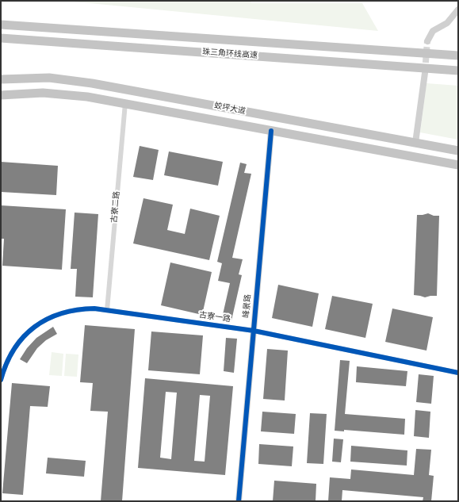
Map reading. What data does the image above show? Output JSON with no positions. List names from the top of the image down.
{
  "streets": {
    "highway": ["珠三角环线高速", "蛟坪大道"],
    "street": ["古寮二路", "峰景路", "古寮一路"]
  },
  "crossings": [
    ["蛟坪大道", "古寮二路"],
    ["蛟坪大道", "峰景路"],
    ["古寮二路", "古寮一路"],
    ["峰景路", "古寮一路"]
  ]
}
